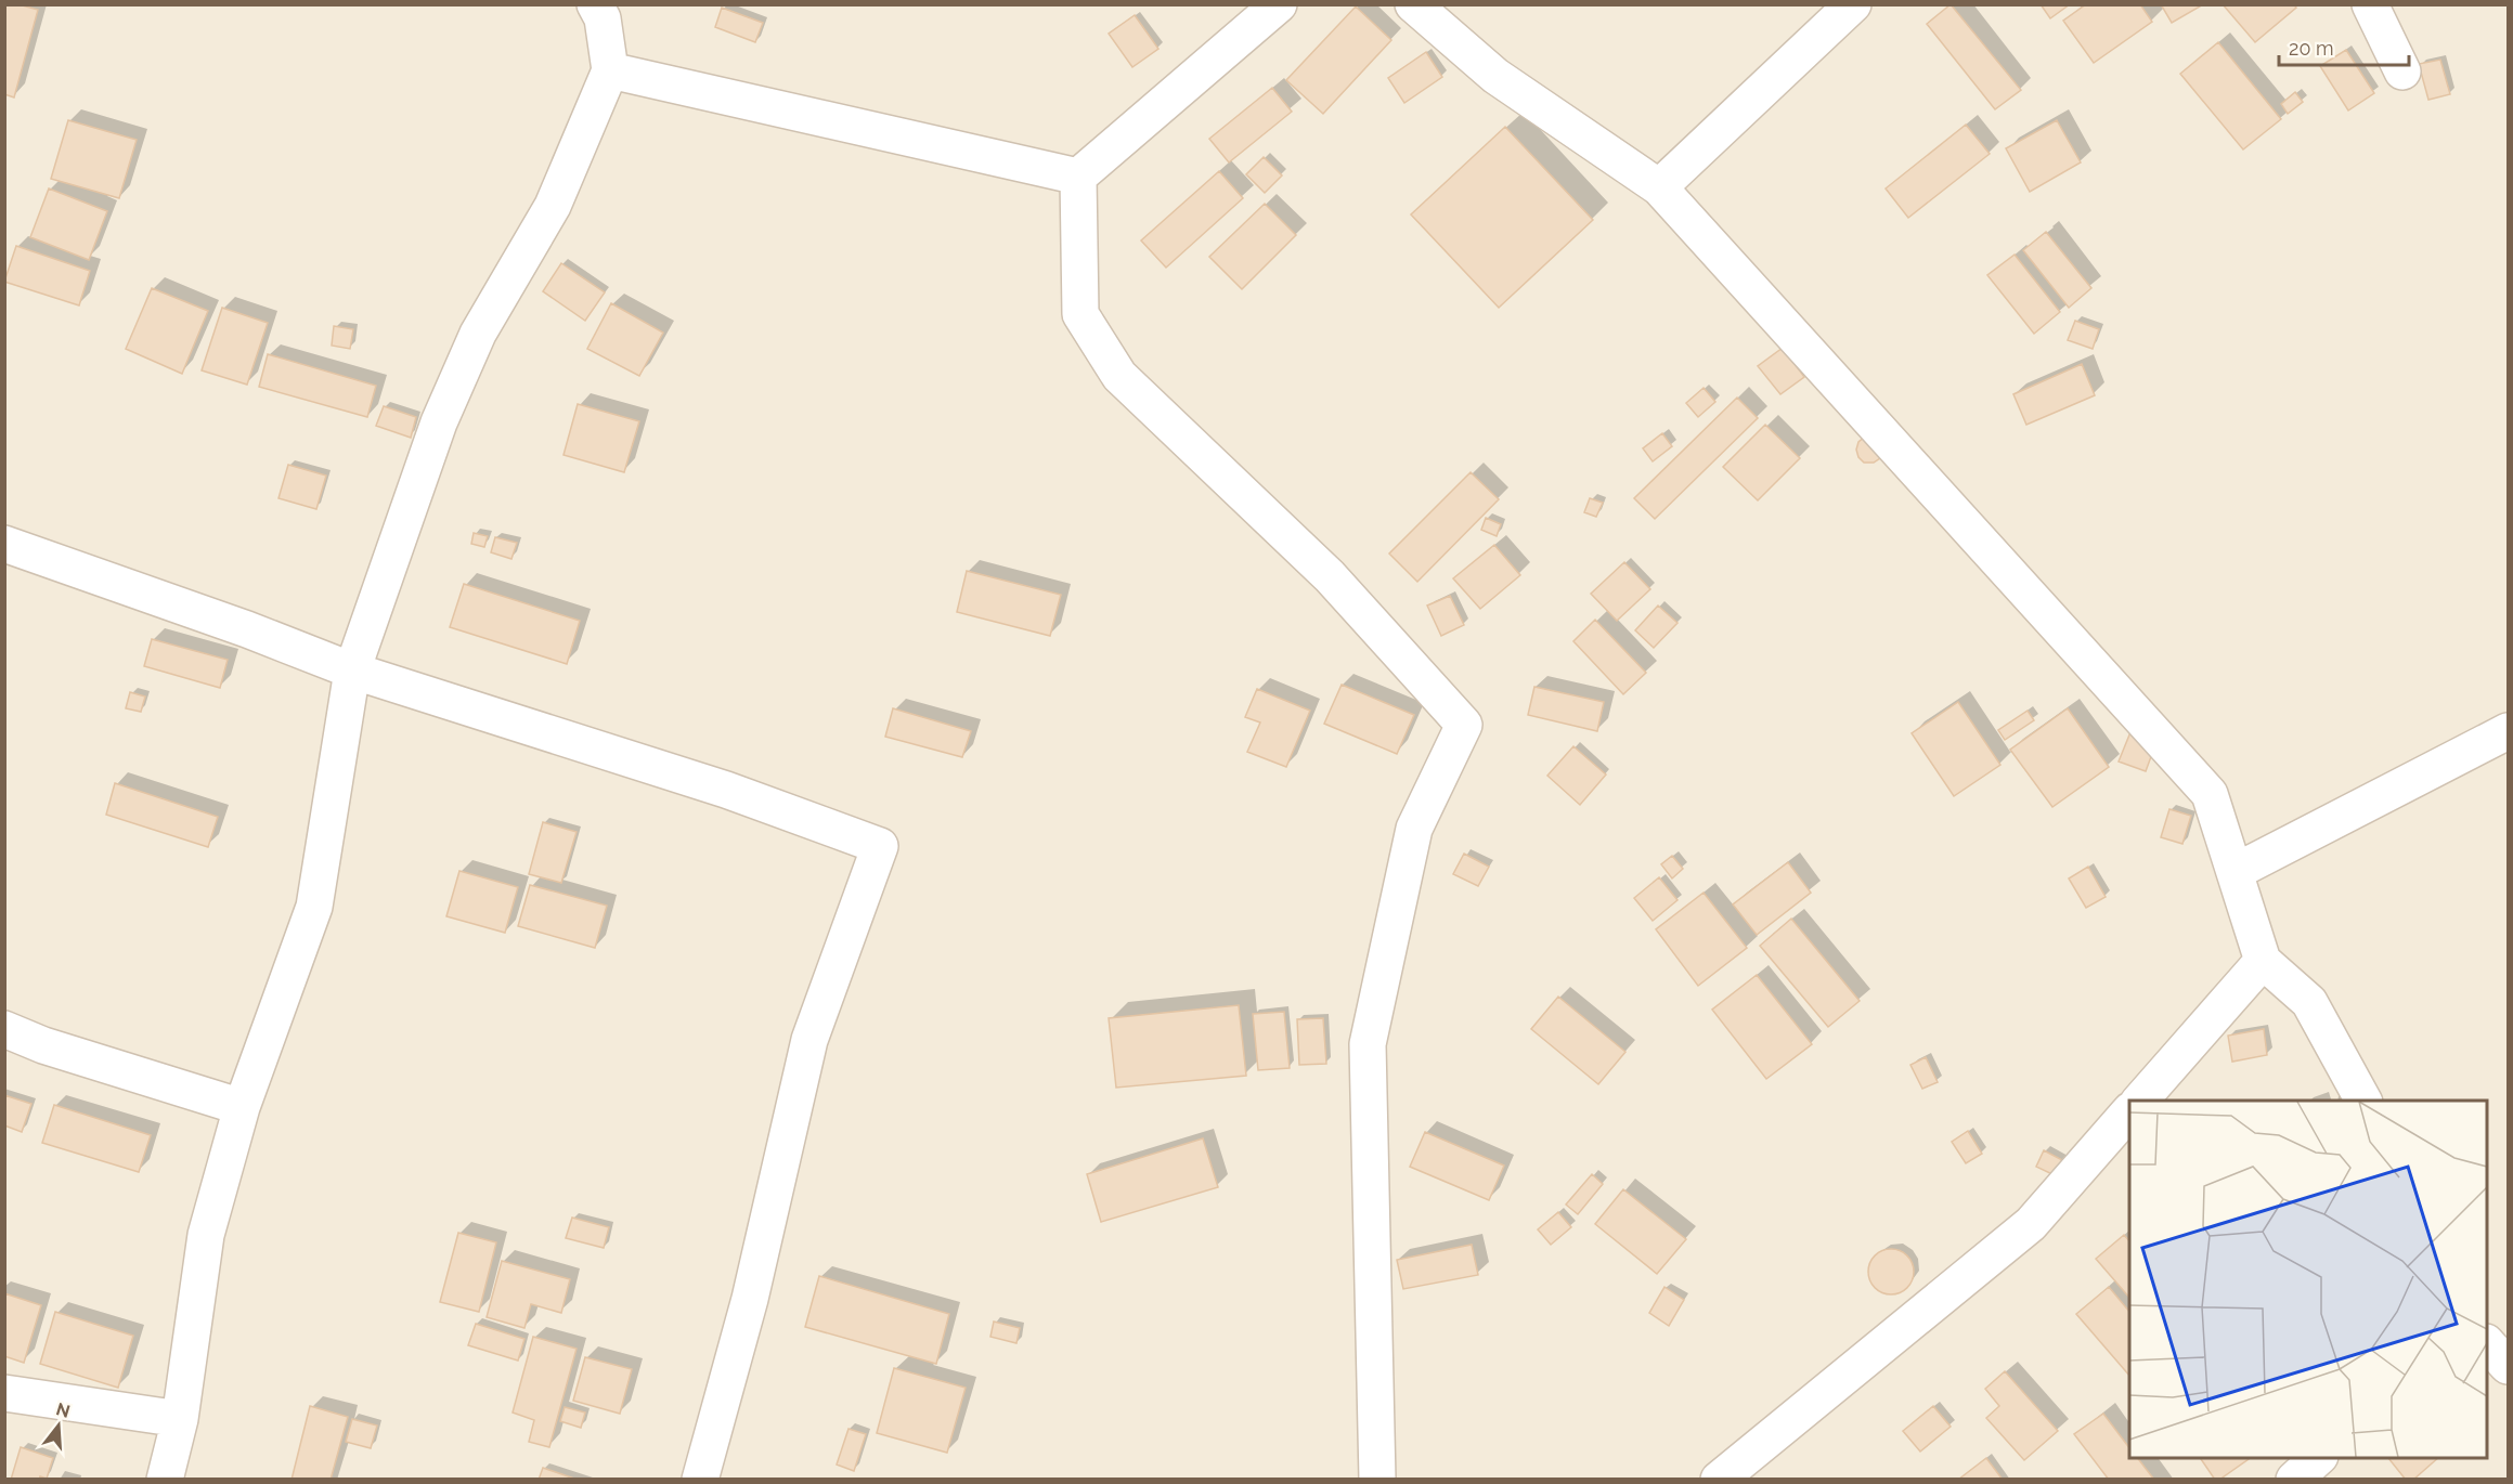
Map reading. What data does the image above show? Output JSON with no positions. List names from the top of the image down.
{
  "scale_bar": "20 m",
  "north": "top"
}
